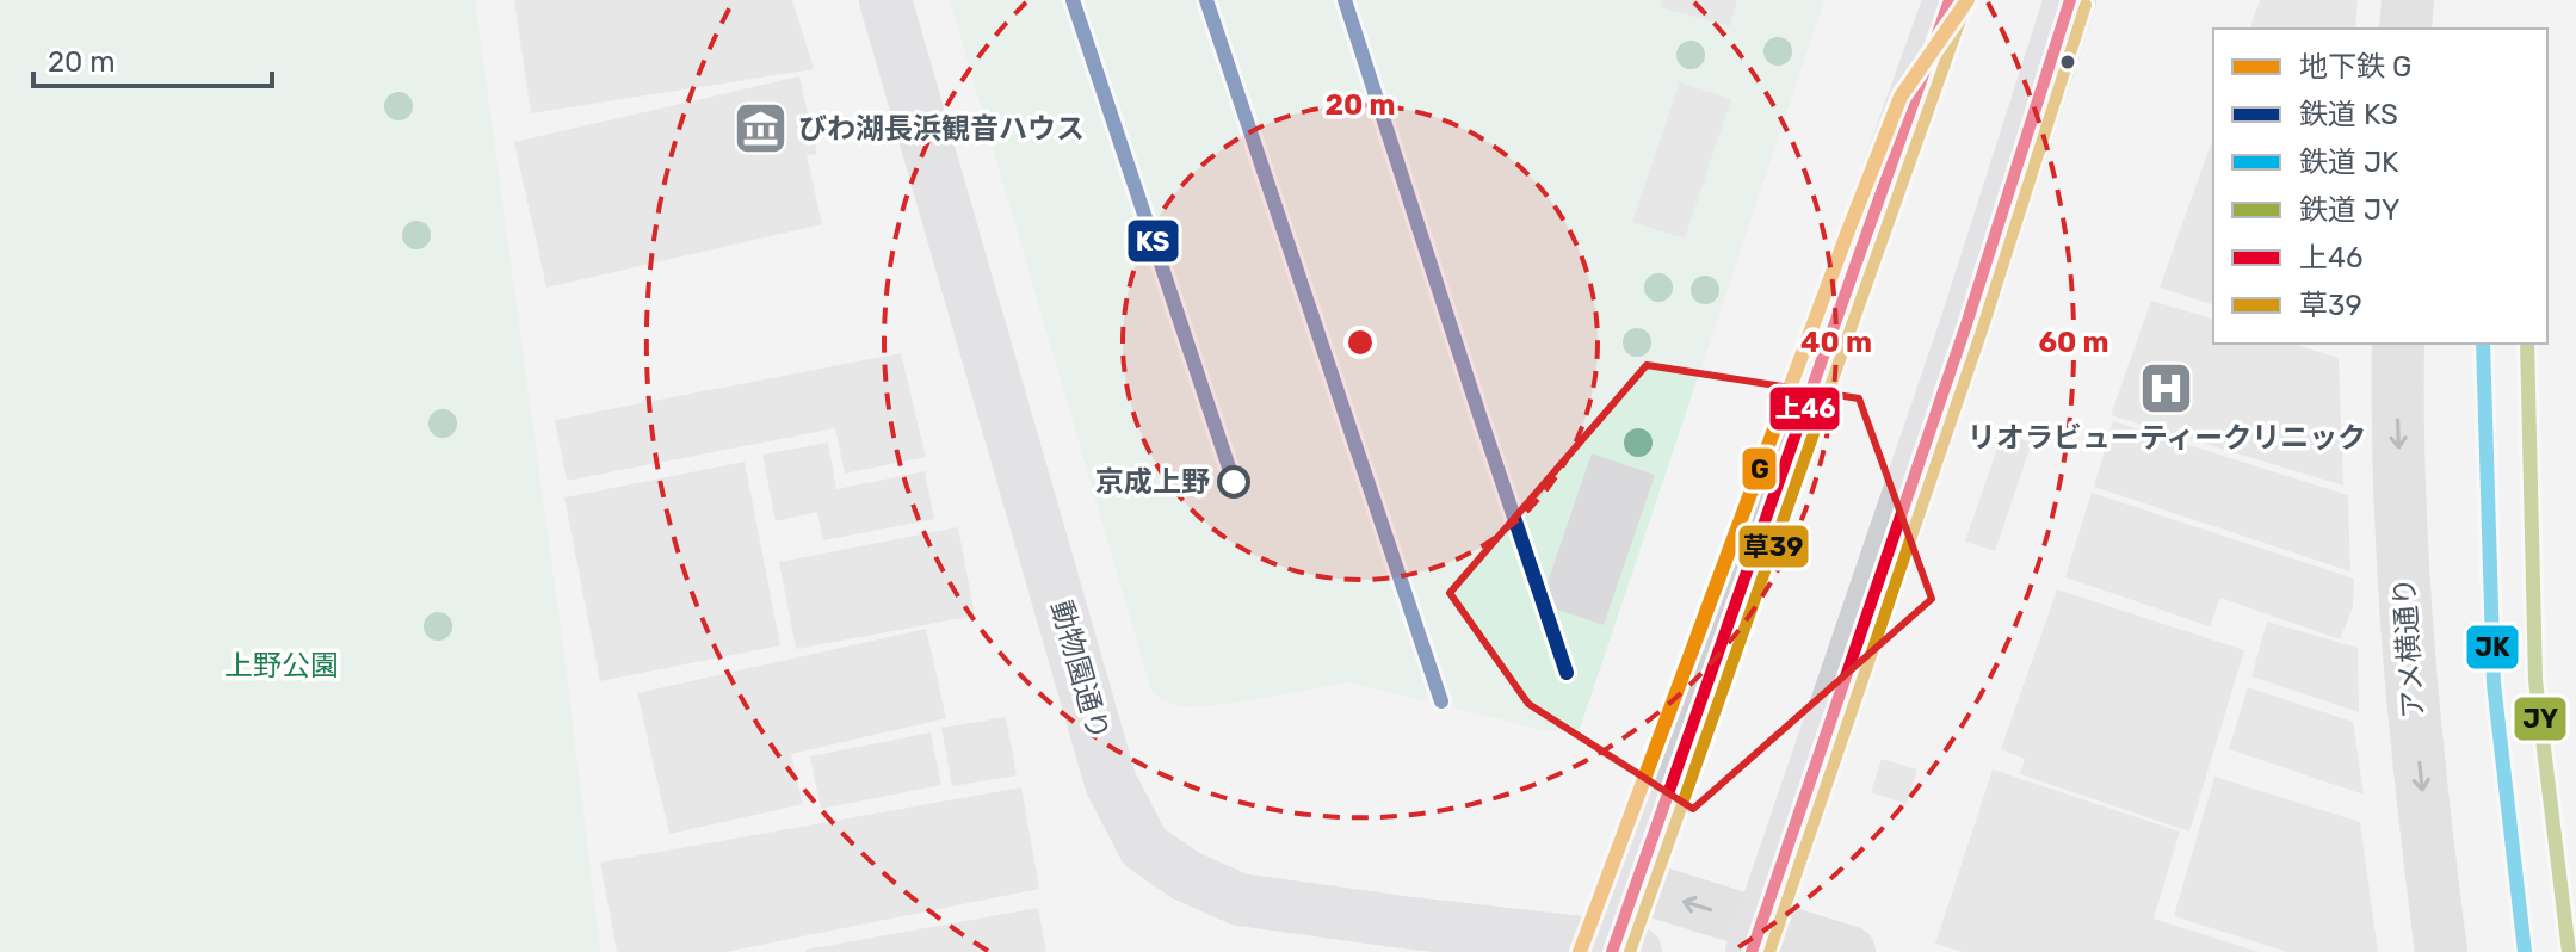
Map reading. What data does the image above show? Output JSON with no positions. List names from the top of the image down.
{
  "streets": {
    "main road": ["動物園通り"],
    "street": ["アメ横通り"]
  },
  "one_way": ["アメ横通り"],
  "parks": ["上野公園"],
  "places": {
    "museum": ["びわ湖長浜観音ハウス"],
    "hospital": ["リオラビューティークリニック"],
    "other": ["京成上野"]
  },
  "lines": [
    "metro line G",
    "rail line KS",
    "transit line 上46",
    "transit line 草39",
    "rail line JK",
    "rail line JY"
  ],
  "legend": [
    "地下鉄 G",
    "鉄道 KS",
    "鉄道 JK",
    "鉄道 JY",
    "上46",
    "草39"
  ],
  "scale_bar": "20 m",
  "rings": ["20 m", "40 m", "60 m"]
}
